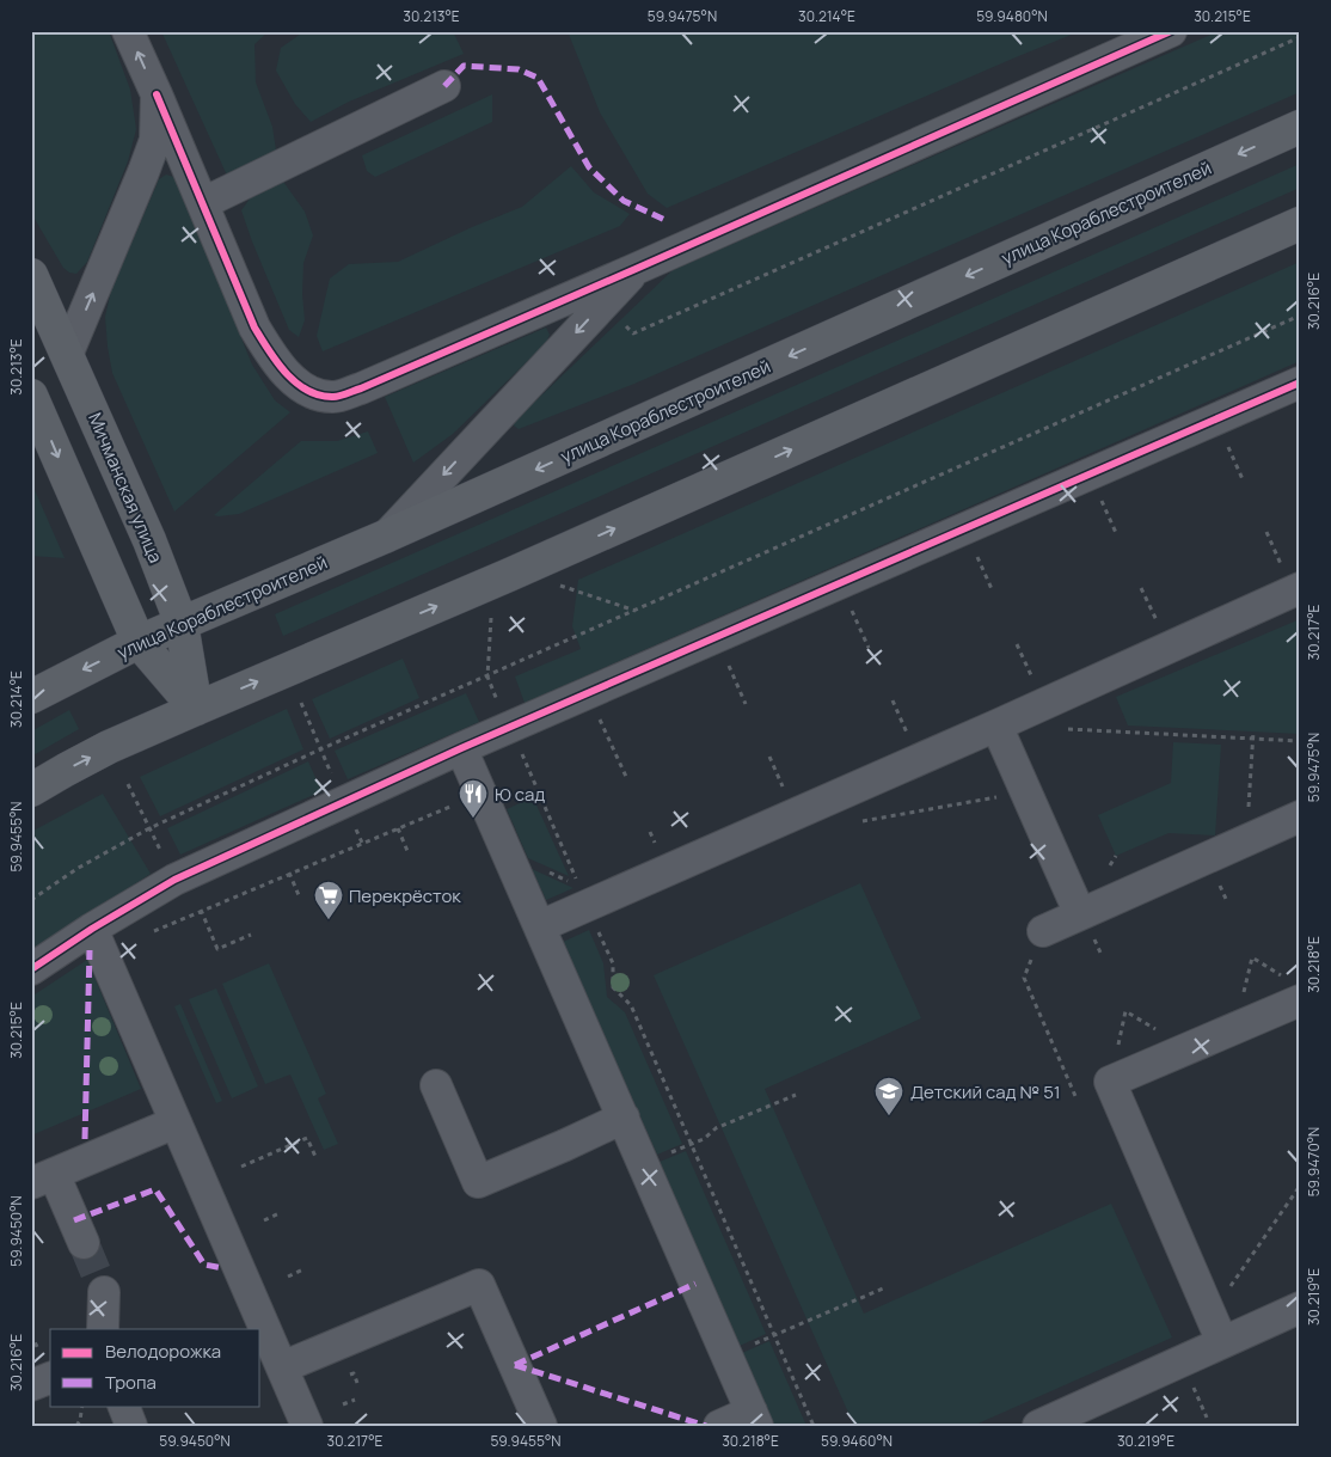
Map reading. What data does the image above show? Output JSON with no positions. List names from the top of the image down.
{
  "streets": {
    "main road": ["улица Кораблестроителей", "Мичманская улица"]
  },
  "crossings": [
    ["улица Кораблестроителей", "Мичманская улица"]
  ],
  "places": {
    "restaurant": ["Ю сад"],
    "supermarket": ["Перекрёсток"],
    "school or university": ["Детский сад № 51"]
  },
  "legend": ["Велодорожка", "Тропа"],
  "coordinates": [
    "30.213°E",
    "59.9475°N",
    "30.214°E",
    "59.9480°N",
    "30.215°E",
    "30.216°E",
    "30.217°E",
    "59.9455°N",
    "30.218°E",
    "59.9470°N",
    "59.9450°N",
    "30.219°E",
    "59.9460°N"
  ]
}
